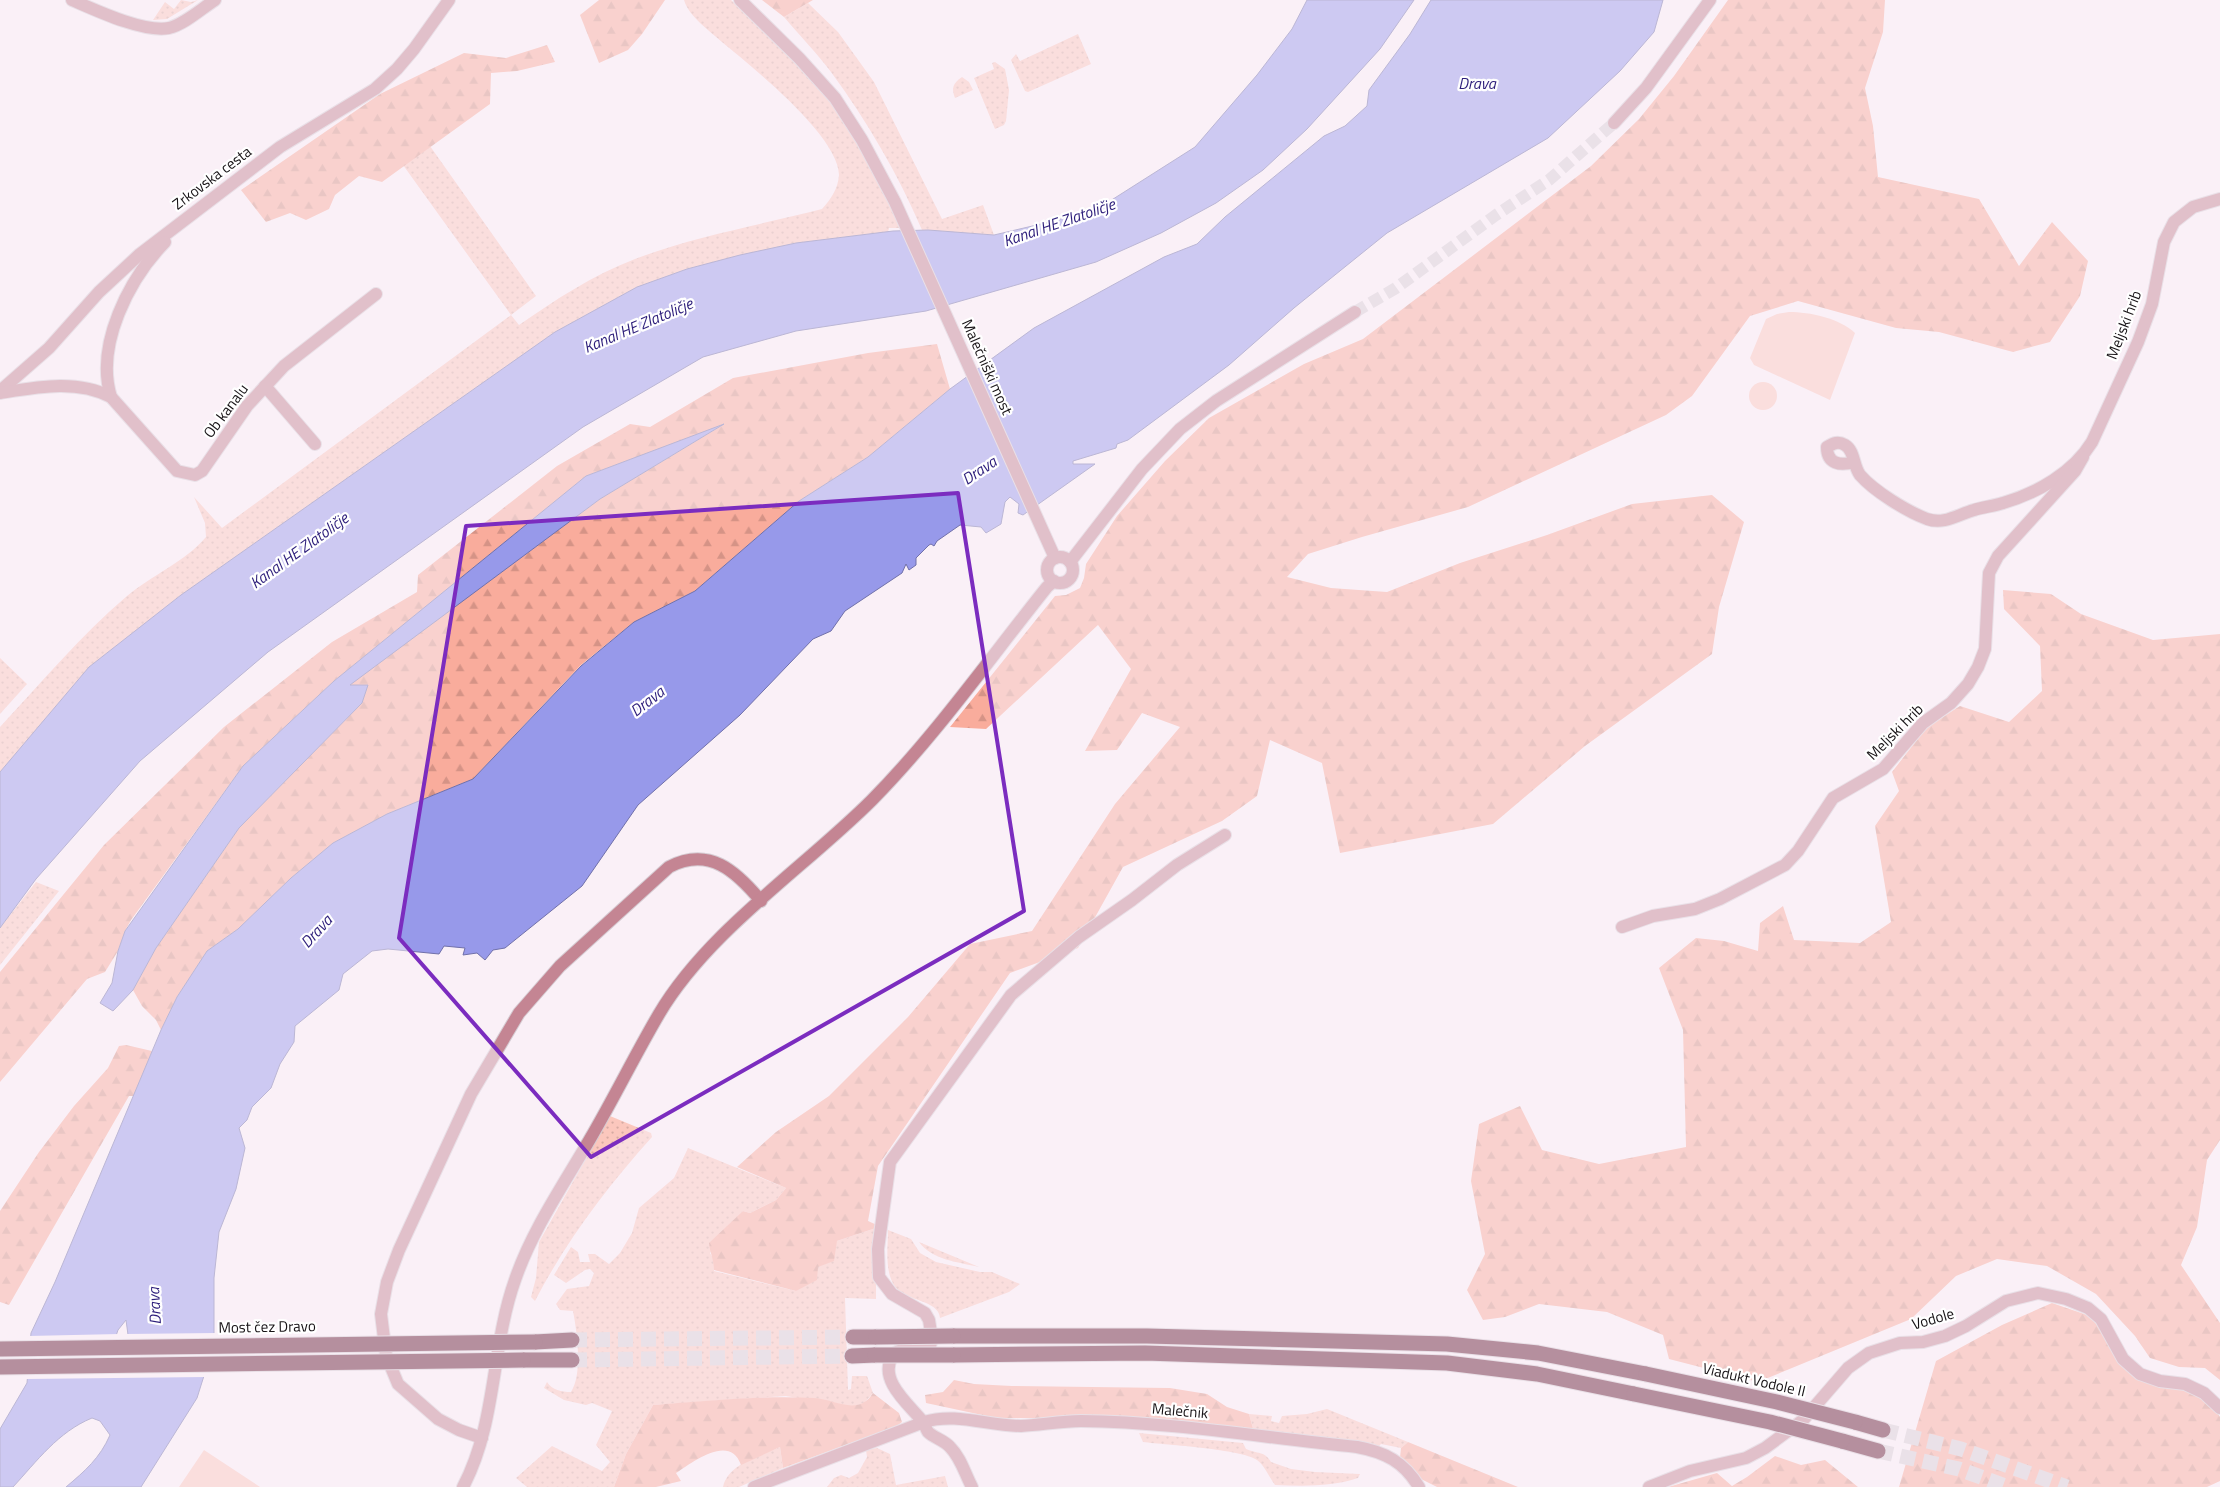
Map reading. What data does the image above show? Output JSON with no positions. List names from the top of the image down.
{
  "streets": {
    "highway": ["Most čez Dravo", "Viadukt Vodole II"],
    "street": [
      "Zrkovska cesta",
      "Meljski hrib",
      "Malečniški most",
      "Ob kanalu",
      "Vodole",
      "Malečnik"
    ]
  },
  "crossings": [
    ["Zrkovska cesta", "Ob kanalu"]
  ],
  "water": ["Drava", "Kanal HE Zlatoličje"]
}
